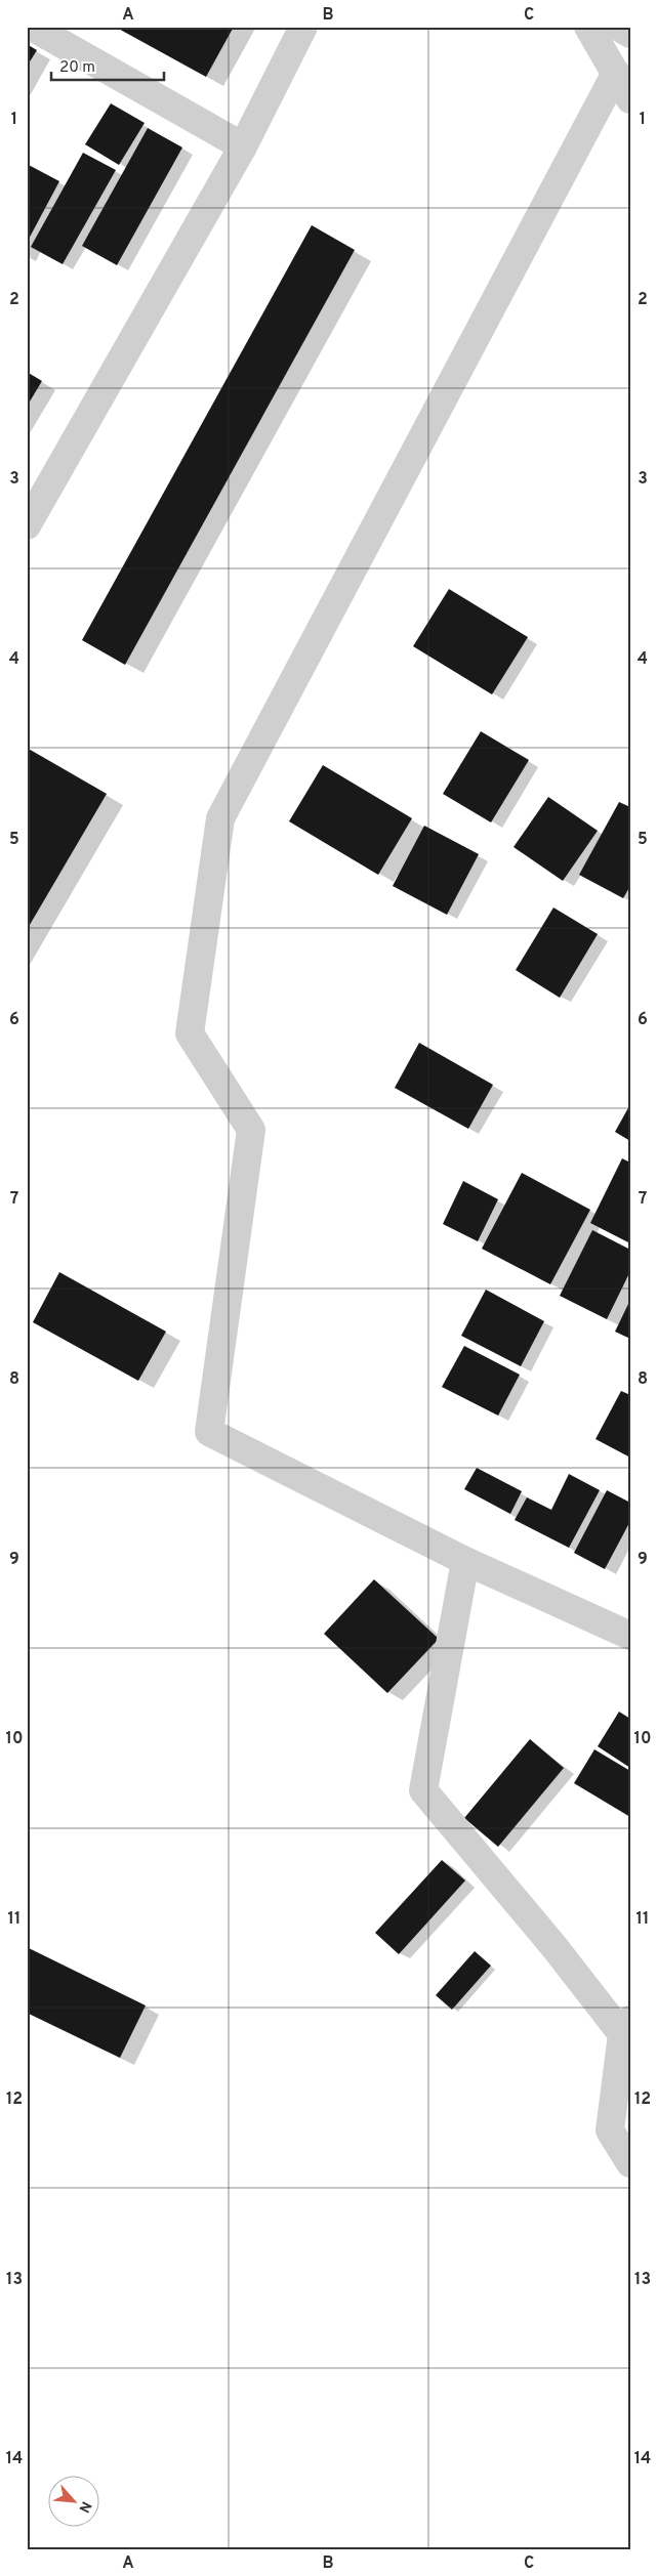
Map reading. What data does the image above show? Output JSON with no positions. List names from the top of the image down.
{
  "scale_bar": "20 m",
  "north": "bottom right",
  "grid": {
    "columns": ["A", "B", "C"],
    "rows": [
      "1",
      "2",
      "3",
      "4",
      "5",
      "6",
      "7",
      "8",
      "9",
      "10",
      "11",
      "12",
      "13",
      "14"
    ]
  }
}
